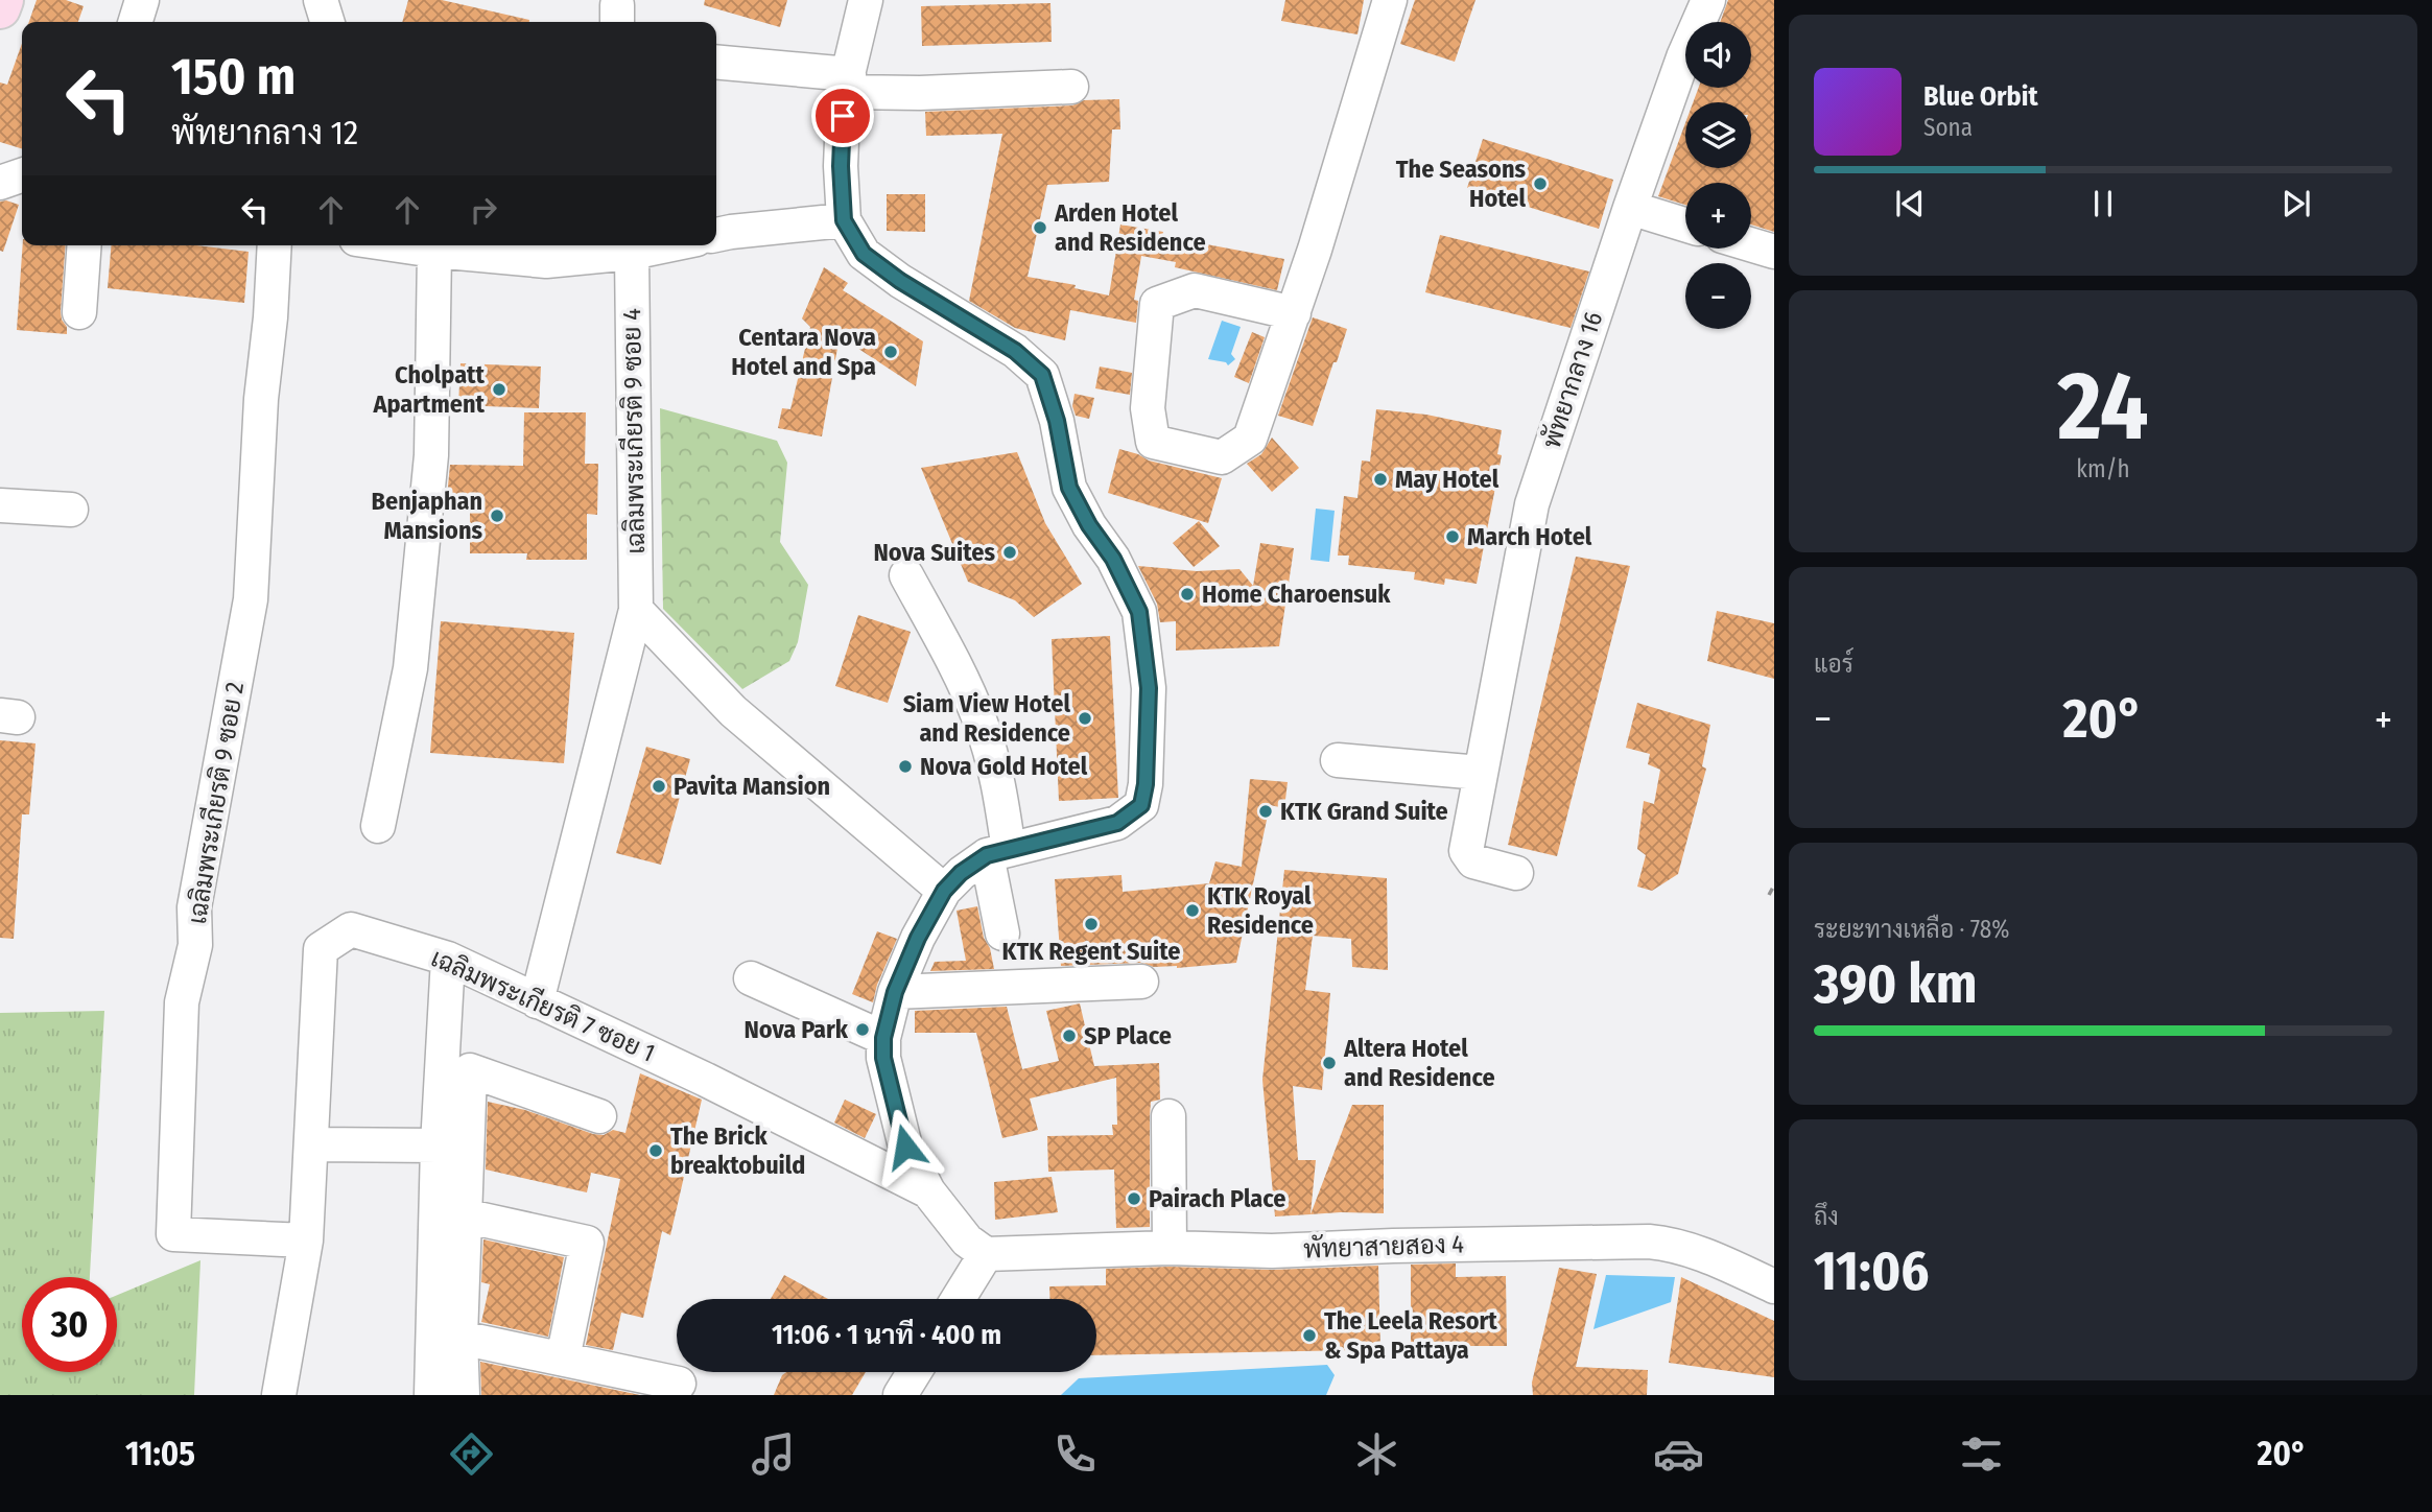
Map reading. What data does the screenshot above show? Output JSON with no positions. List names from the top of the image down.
{
  "streets": {
    "street": [
      "พัทยากลาง 16",
      "เฉลิมพระเกียรติ 9 ซอย 4",
      "เฉลิมพระเกียรติ 9 ซอย 2",
      "เฉลิมพระเกียรติ 7 ซอย 1",
      "พัทยาสายสอง 4"
    ]
  },
  "crossings": [
    ["เฉลิมพระเกียรติ 9 ซอย 4", "เฉลิมพระเกียรติ 7 ซอย 1"],
    ["เฉลิมพระเกียรติ 9 ซอย 2", "เฉลิมพระเกียรติ 7 ซอย 1"]
  ],
  "places": [
    "The Seasons Hotel",
    "Arden Hotel and Residence",
    "Centara Nova Hotel and Spa",
    "Cholpatt Apartment",
    "May Hotel",
    "Benjaphan Mansions",
    "March Hotel",
    "Nova Suites",
    "Home Charoensuk",
    "Siam View Hotel and Residence",
    "Nova Gold Hotel",
    "Pavita Mansion",
    "KTK Grand Suite",
    "KTK Royal Residence",
    "KTK Regent Suite",
    "Nova Park",
    "SP Place",
    "Altera Hotel and Residence",
    "The Brick breaktobuild",
    "Pairach Place",
    "The Leela Resort & Spa Pattaya"
  ],
  "page": {
    "map_buttons": ["+", "−"],
    "turn": ["150 m", "พัทยากลาง 12"],
    "song": ["Blue Orbit", "Sona"],
    "tile": [
      ["24", "km/h"],
      "แอร์",
      ["ระยะทางเหลือ · 78%", "390 km"],
      ["ถึง", "11:06"]
    ],
    "heat": ["−", "20°", "+"],
    "limit": "30",
    "trip": "11:06 · 1 นาที · 400 m",
    "tabs": ["11:05", "20°"]
  }
}
